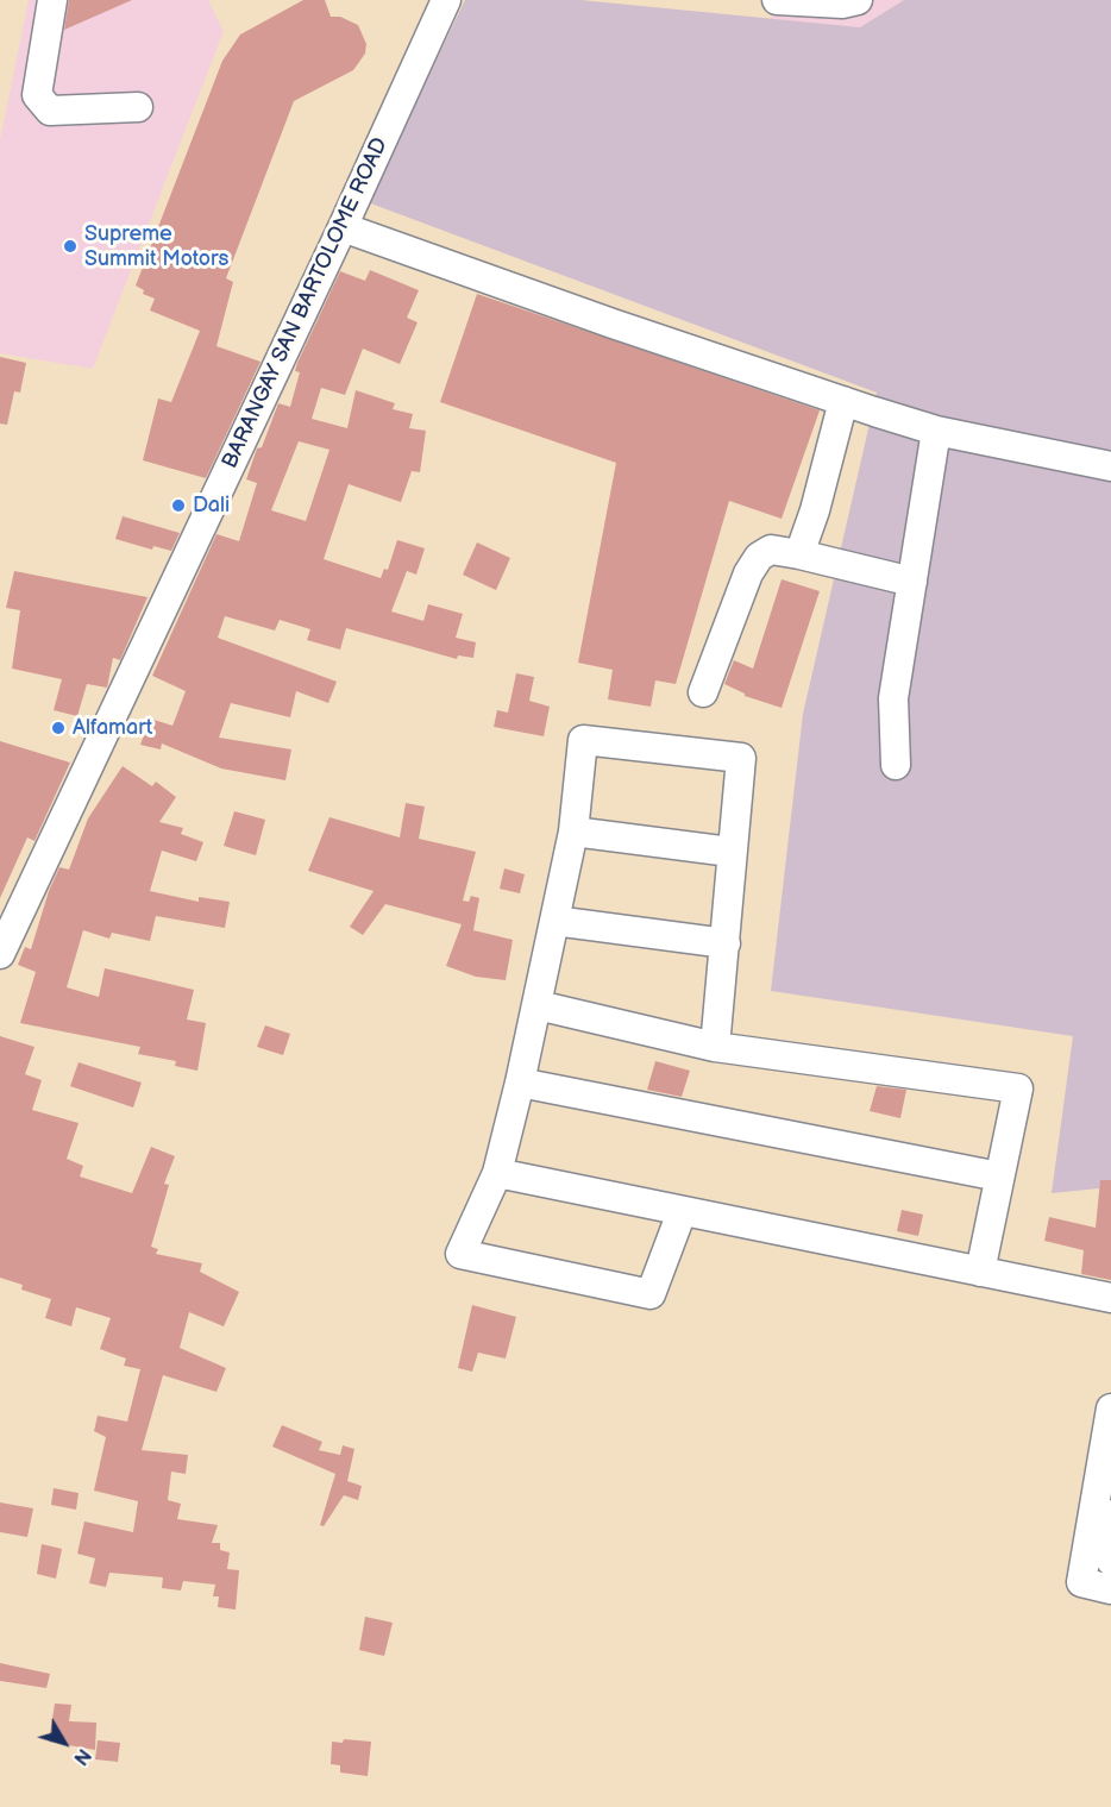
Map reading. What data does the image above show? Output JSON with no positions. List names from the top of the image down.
{
  "streets": {
    "street": ["BARANGAY SAN BARTOLOME ROAD"]
  },
  "places": ["Supreme Summit Motors", "Dali", "Alfamart"],
  "north": "bottom right"
}
